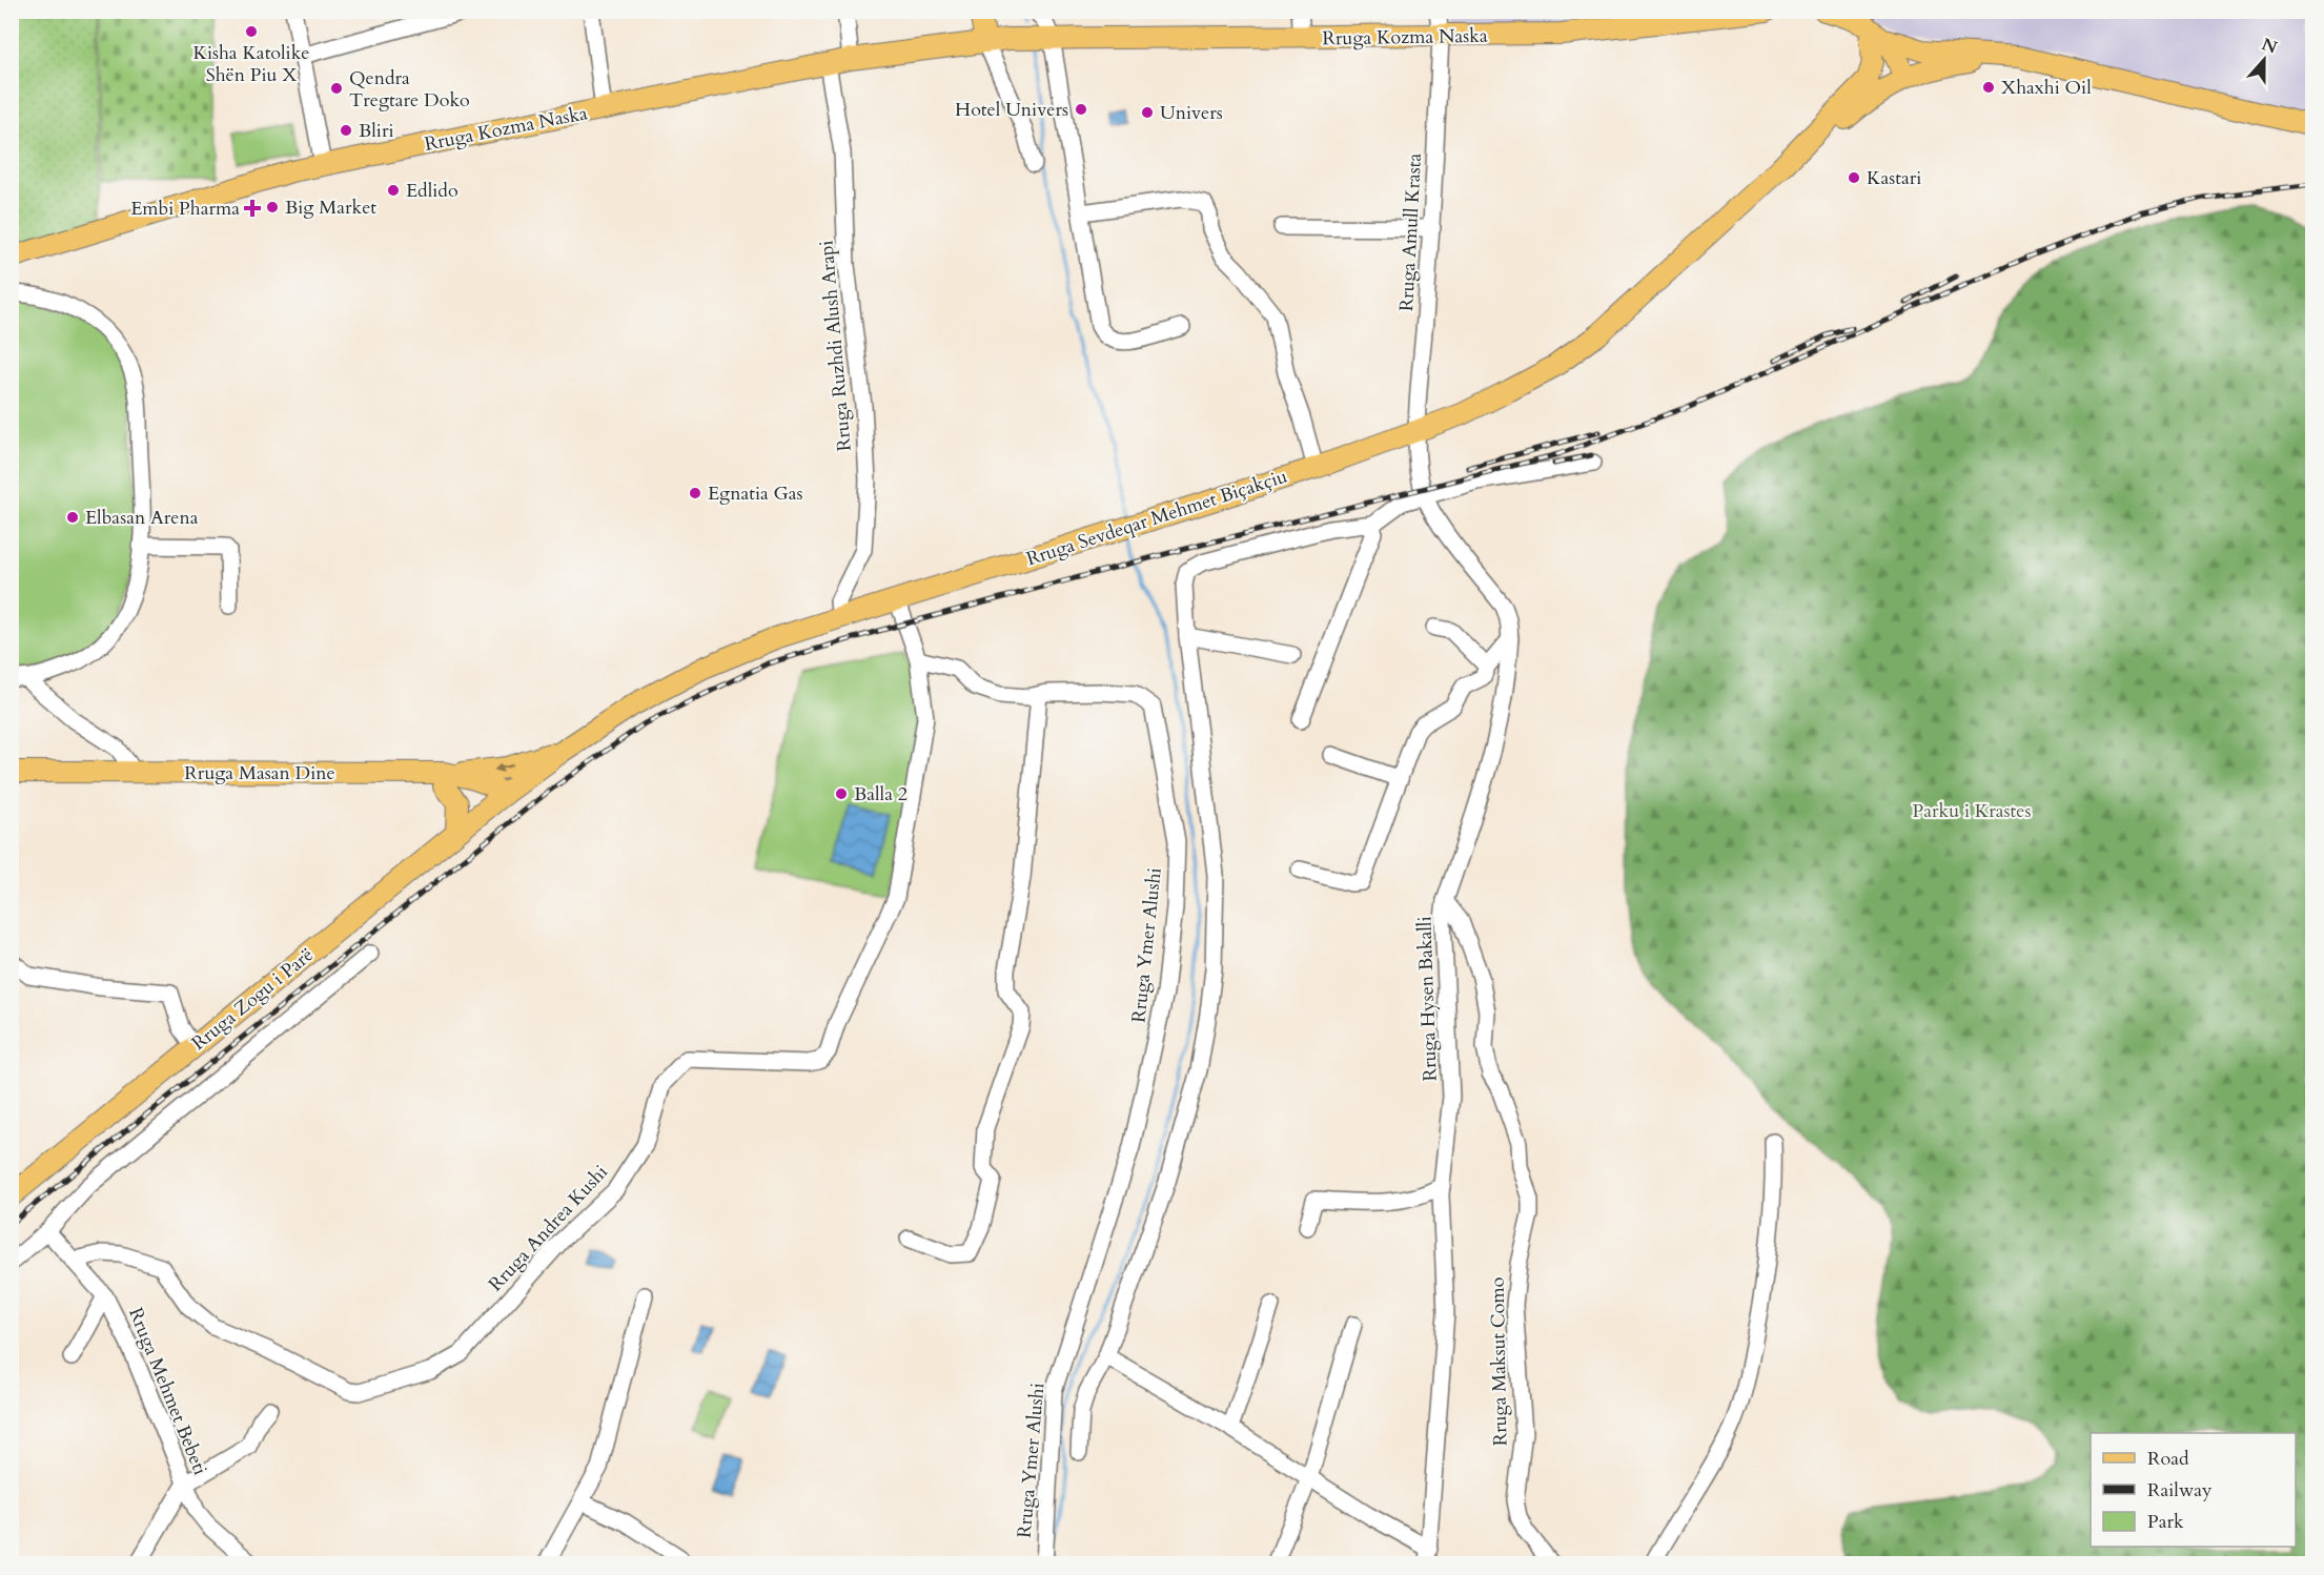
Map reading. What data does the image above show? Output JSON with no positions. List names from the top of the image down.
{
  "streets": {
    "main road": [
      "Rruga Kozma Naska",
      "Rruga Sevdeqar Mehmet Biçakçiu",
      "Rruga Masan Dine",
      "Rruga Zogu i Parë"
    ],
    "street": [
      "Rruga Amull Krasta",
      "Rruga Ruzhdi Alush Arapi",
      "Rruga Ymer Alushi",
      "Rruga Hysen Bakalli",
      "Rruga Andrea Kushi",
      "Rruga Maksut Como",
      "Rruga Mehmet Bebeti"
    ]
  },
  "crossings": [
    ["Rruga Kozma Naska", "Rruga Amull Krasta"],
    ["Rruga Kozma Naska", "Rruga Ruzhdi Alush Arapi"],
    ["Rruga Amull Krasta", "Rruga Sevdeqar Mehmet Biçakçiu"],
    ["Rruga Amull Krasta", "Rruga Hysen Bakalli"],
    ["Rruga Ruzhdi Alush Arapi", "Rruga Sevdeqar Mehmet Biçakçiu"],
    ["Rruga Sevdeqar Mehmet Biçakçiu", "Rruga Masan Dine"],
    ["Rruga Sevdeqar Mehmet Biçakçiu", "Rruga Zogu i Parë"],
    ["Rruga Sevdeqar Mehmet Biçakçiu", "Rruga Hysen Bakalli"],
    ["Rruga Masan Dine", "Rruga Zogu i Parë"],
    ["Rruga Ymer Alushi", "Rruga Andrea Kushi"],
    ["Rruga Hysen Bakalli", "Rruga Maksut Como"],
    ["Rruga Andrea Kushi", "Rruga Mehmet Bebeti"]
  ],
  "parks": ["Parku i Krastes"],
  "places": {
    "other": [
      "Kisha Katolike Shën Piu X",
      "Xhaxhi Oil",
      "Qendra Tregtare Doko",
      "Hotel Univers",
      "Univers",
      "Bliri",
      "Kastari",
      "Edlido",
      "Big Market",
      "Egnatia Gas",
      "Elbasan Arena",
      "Balla 2"
    ],
    "health": ["Embi Pharma"]
  },
  "legend": ["Road", "Railway", "Park"],
  "north": "top"
}
